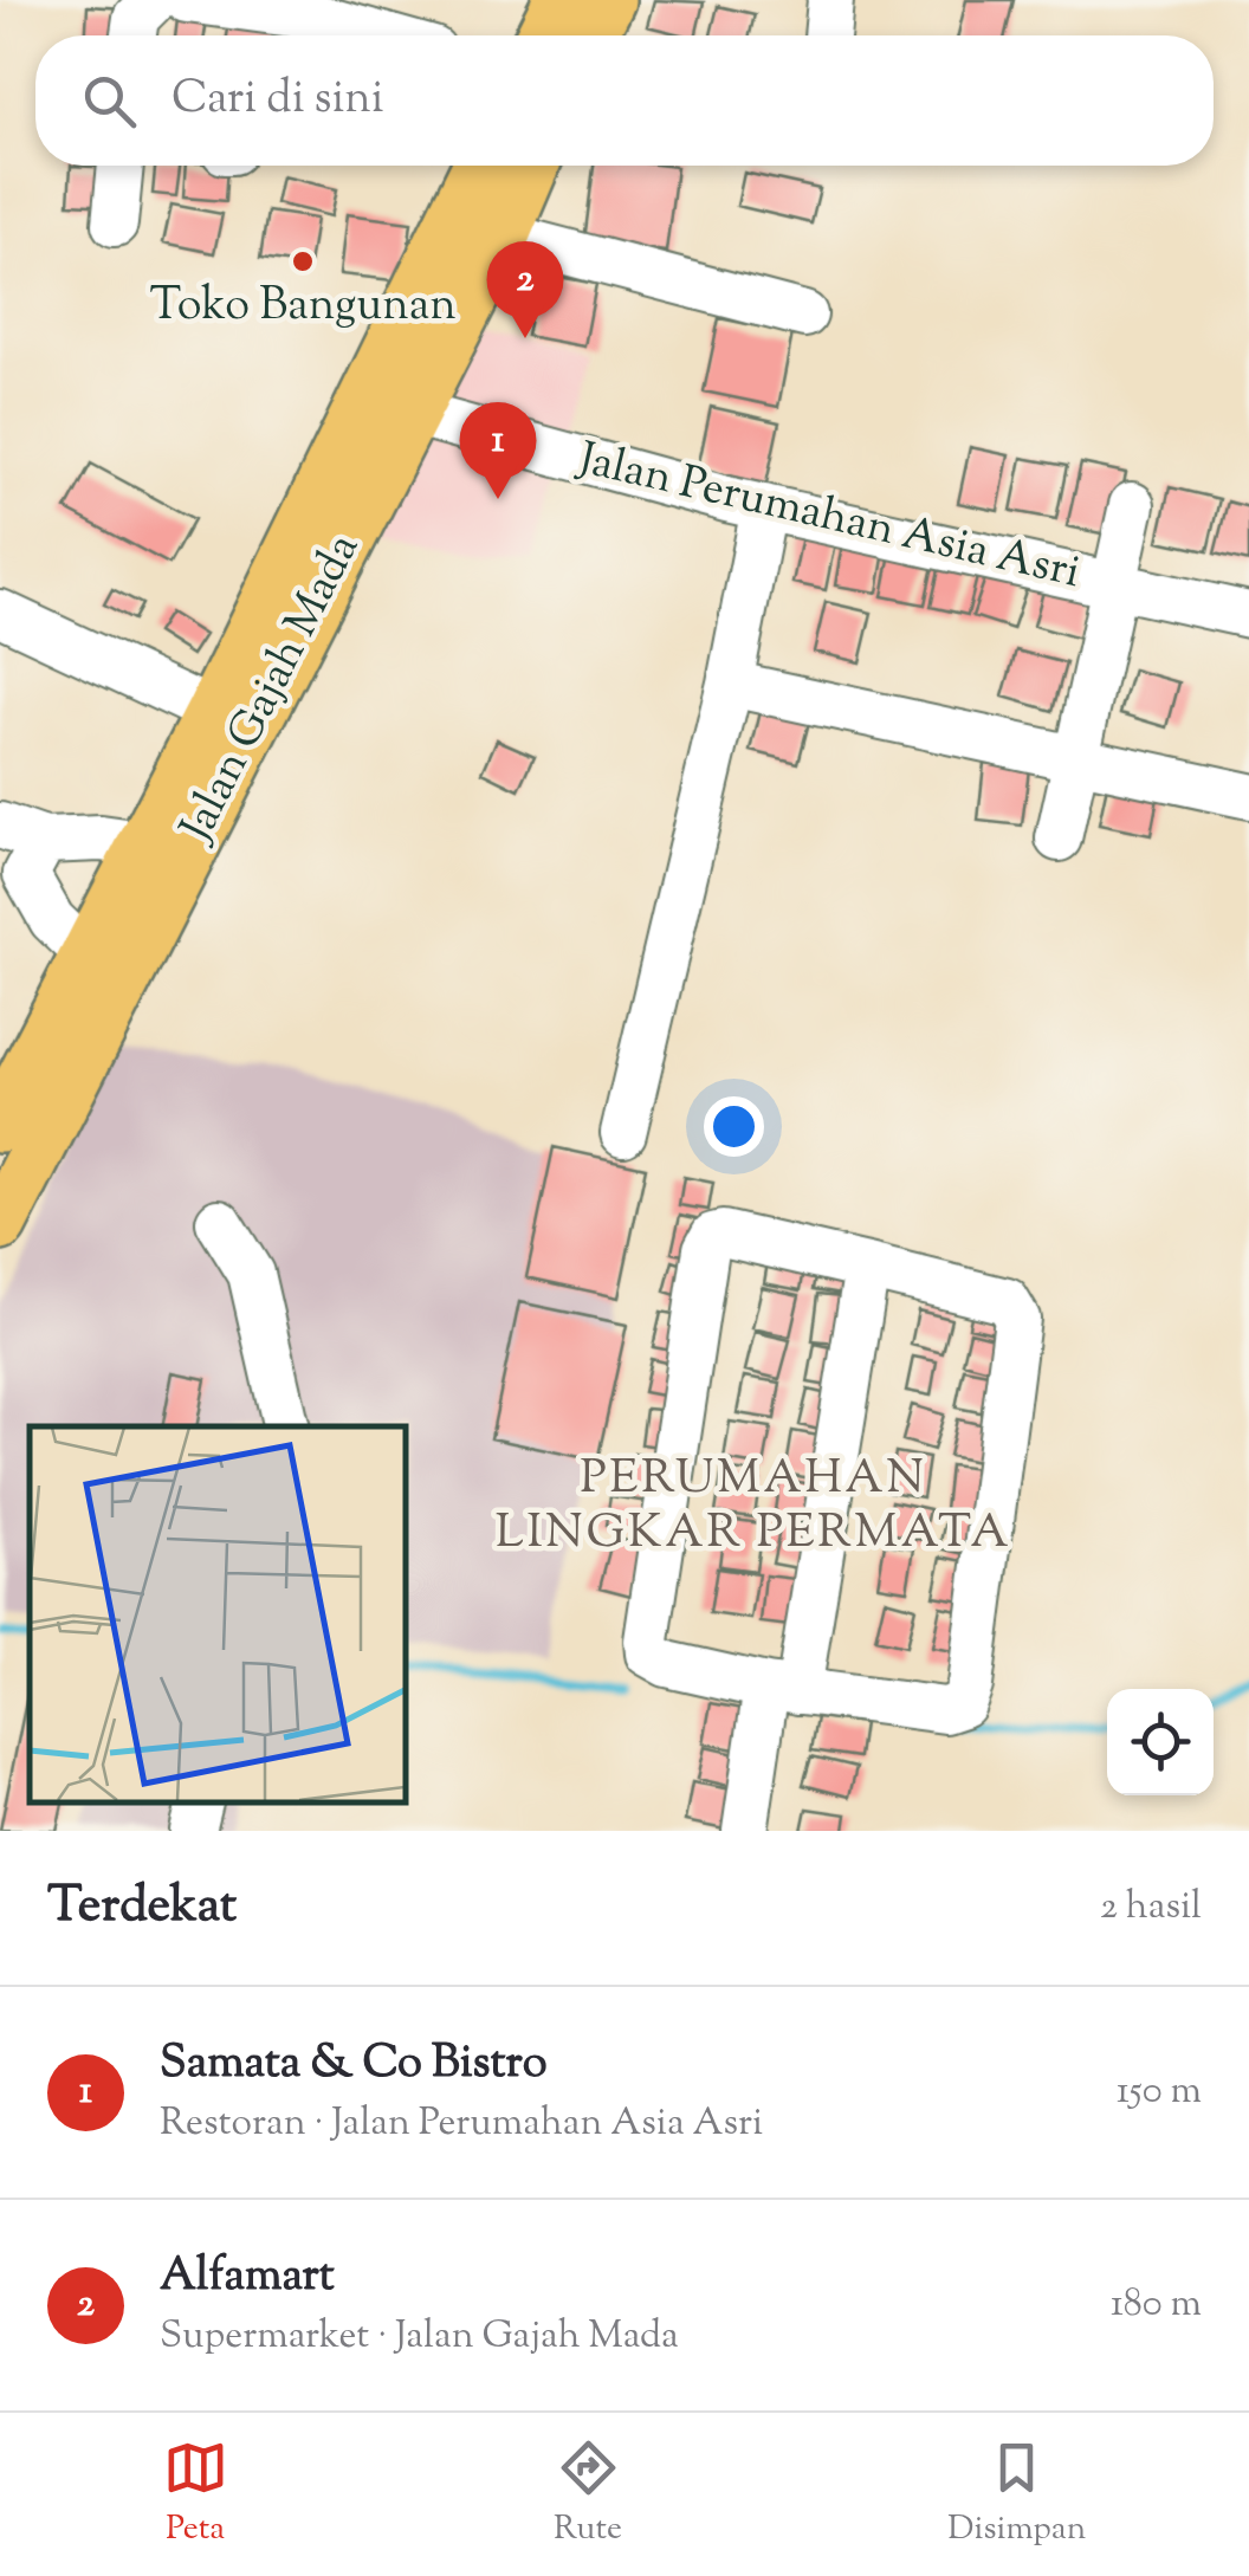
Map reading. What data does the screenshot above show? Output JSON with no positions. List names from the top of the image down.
{
  "streets": {
    "main road": ["Jalan Gajah Mada"],
    "street": ["Jalan Perumahan Asia Asri"]
  },
  "crossings": [
    ["Jalan Perumahan Asia Asri", "Jalan Gajah Mada"]
  ],
  "districts": ["PERUMAHAN LINGKAR PERMATA"],
  "places": ["Toko Bangunan"],
  "page": {
    "search": "Cari di sini",
    "pins": ["2", "1"],
    "heading": ["Terdekat", "2 hasil"],
    "list": [
      {
        "mark": "1",
        "name": "Samata & Co Bistro",
        "note": "Restoran · Jalan Perumahan Asia Asri",
        "value": "150 m"
      },
      {
        "mark": "2",
        "name": "Alfamart",
        "note": "Supermarket · Jalan Gajah Mada",
        "value": "180 m"
      }
    ],
    "nav": ["Peta", "Rute", "Disimpan"]
  }
}
